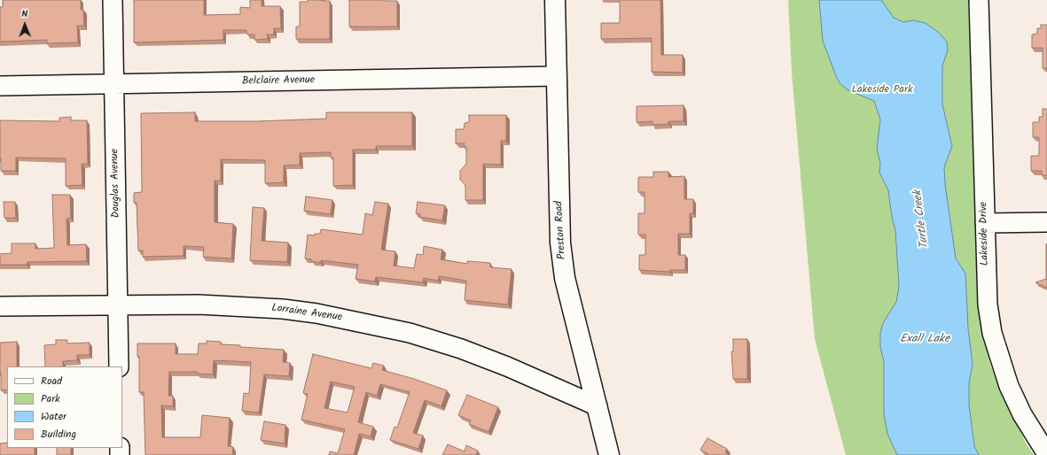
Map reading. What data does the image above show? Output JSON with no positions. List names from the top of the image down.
{
  "streets": {
    "main road": ["Preston Road"],
    "street": [
      "Belclaire Avenue",
      "Douglas Avenue",
      "Lakeside Drive",
      "Lorraine Avenue"
    ]
  },
  "crossings": [
    ["Belclaire Avenue", "Douglas Avenue"],
    ["Belclaire Avenue", "Preston Road"],
    ["Douglas Avenue", "Lorraine Avenue"],
    ["Preston Road", "Lorraine Avenue"]
  ],
  "water": ["Turtle Creek", "Exall Lake"],
  "parks": ["Lakeside Park"],
  "legend": [
    "Road",
    "Park",
    "Water",
    "Building"
  ],
  "north": "top"
}
